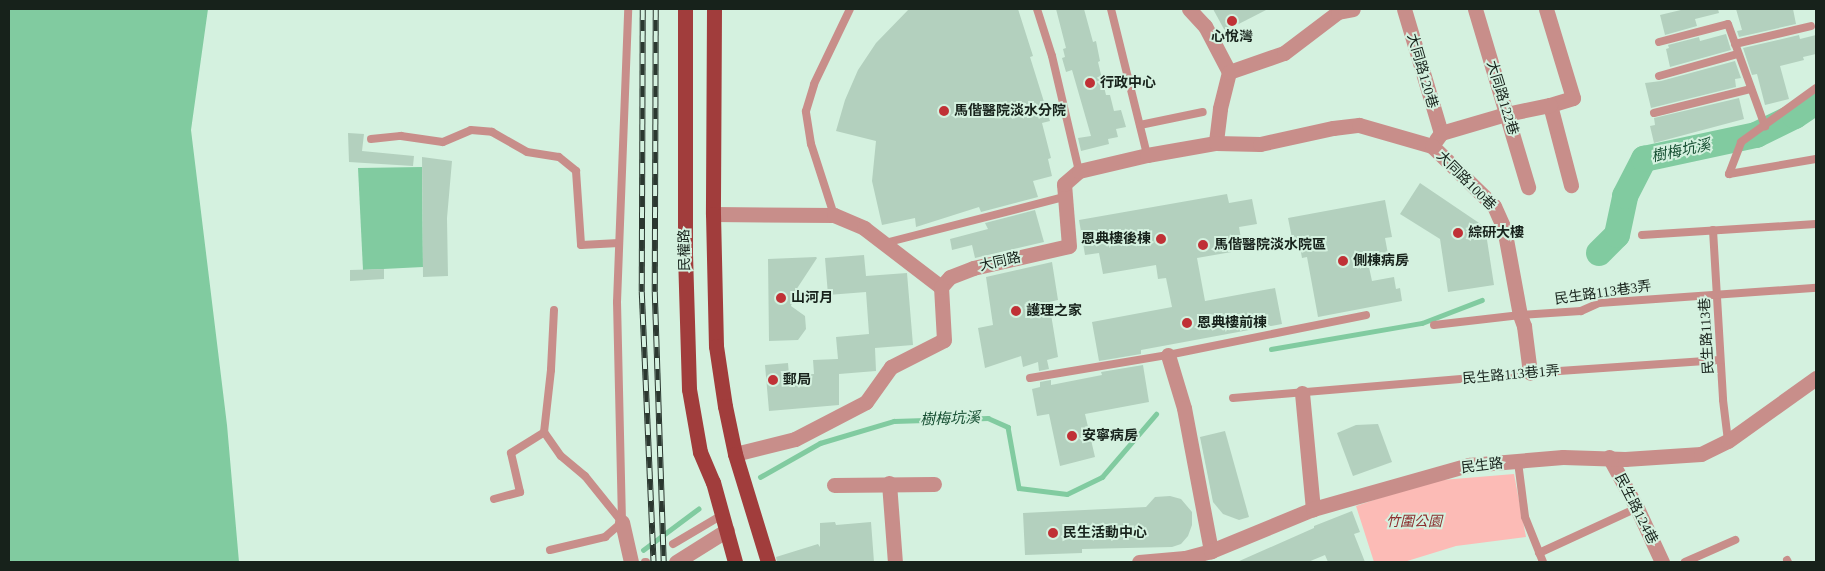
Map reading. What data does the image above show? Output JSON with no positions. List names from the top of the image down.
{
  "streets": {
    "main road": ["民權路"],
    "street": [
      "大同路120巷",
      "大同路122巷",
      "大同路100巷",
      "大同路",
      "民生路",
      "民生路124巷"
    ],
    "lane": ["民生路113巷3弄", "民生路113巷", "民生路113巷1弄"]
  },
  "crossings": [
    ["大同路100巷", "民生路113巷3弄"],
    ["大同路100巷", "民生路113巷1弄"],
    ["民生路113巷3弄", "民生路113巷"],
    ["民生路113巷", "民生路113巷1弄"],
    ["民生路113巷", "民生路"],
    ["民生路", "民生路124巷"]
  ],
  "water": ["樹梅坑溪"],
  "parks": ["竹圍公園"],
  "places": [
    "心悅灣",
    "行政中心",
    "馬偕醫院淡水分院",
    "綜研大樓",
    "恩典樓後棟",
    "馬偕醫院淡水院區",
    "側棟病房",
    "山河月",
    "護理之家",
    "恩典樓前棟",
    "郵局",
    "安寧病房",
    "民生活動中心"
  ]
}
